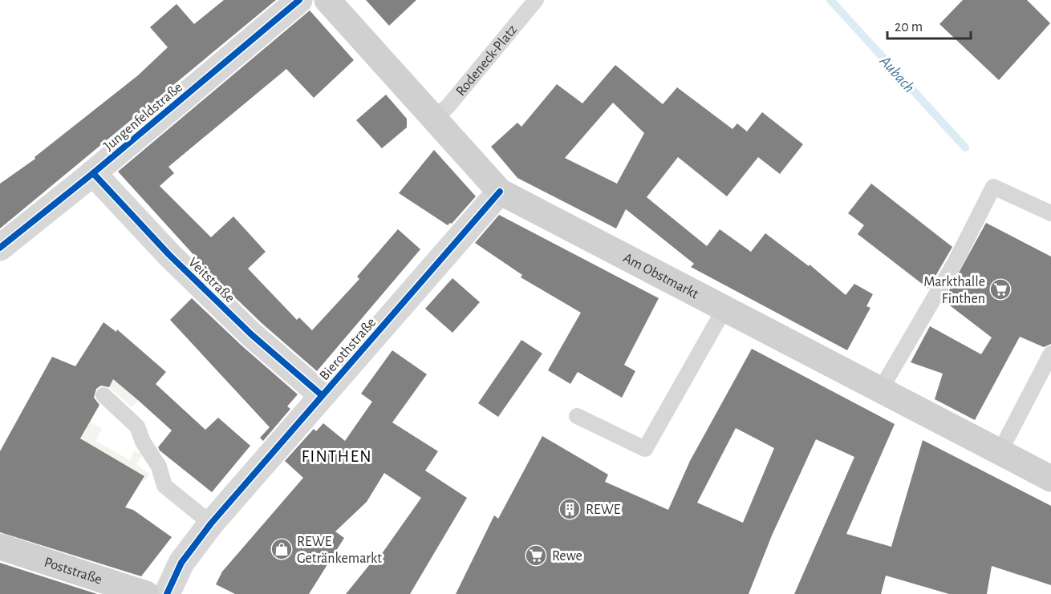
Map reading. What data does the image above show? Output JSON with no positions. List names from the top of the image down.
{
  "streets": {
    "main road": ["Am Obstmarkt", "Poststraße"],
    "street": ["Jungenfeldstraße", "Veitstraße", "Bierothstraße"],
    "lane": ["Rodeneck-Platz"]
  },
  "crossings": [
    ["Rodeneck-Platz", "Am Obstmarkt"],
    ["Jungenfeldstraße", "Veitstraße"],
    ["Am Obstmarkt", "Bierothstraße"],
    ["Veitstraße", "Bierothstraße"]
  ],
  "districts": ["FINTHEN"],
  "water": ["Aubach"],
  "places": {
    "supermarket": ["Markthalle Finthen", "Rewe"],
    "building": ["REWE"],
    "shop": ["REWE Getränkemarkt"]
  },
  "scale_bar": "20 m"
}
